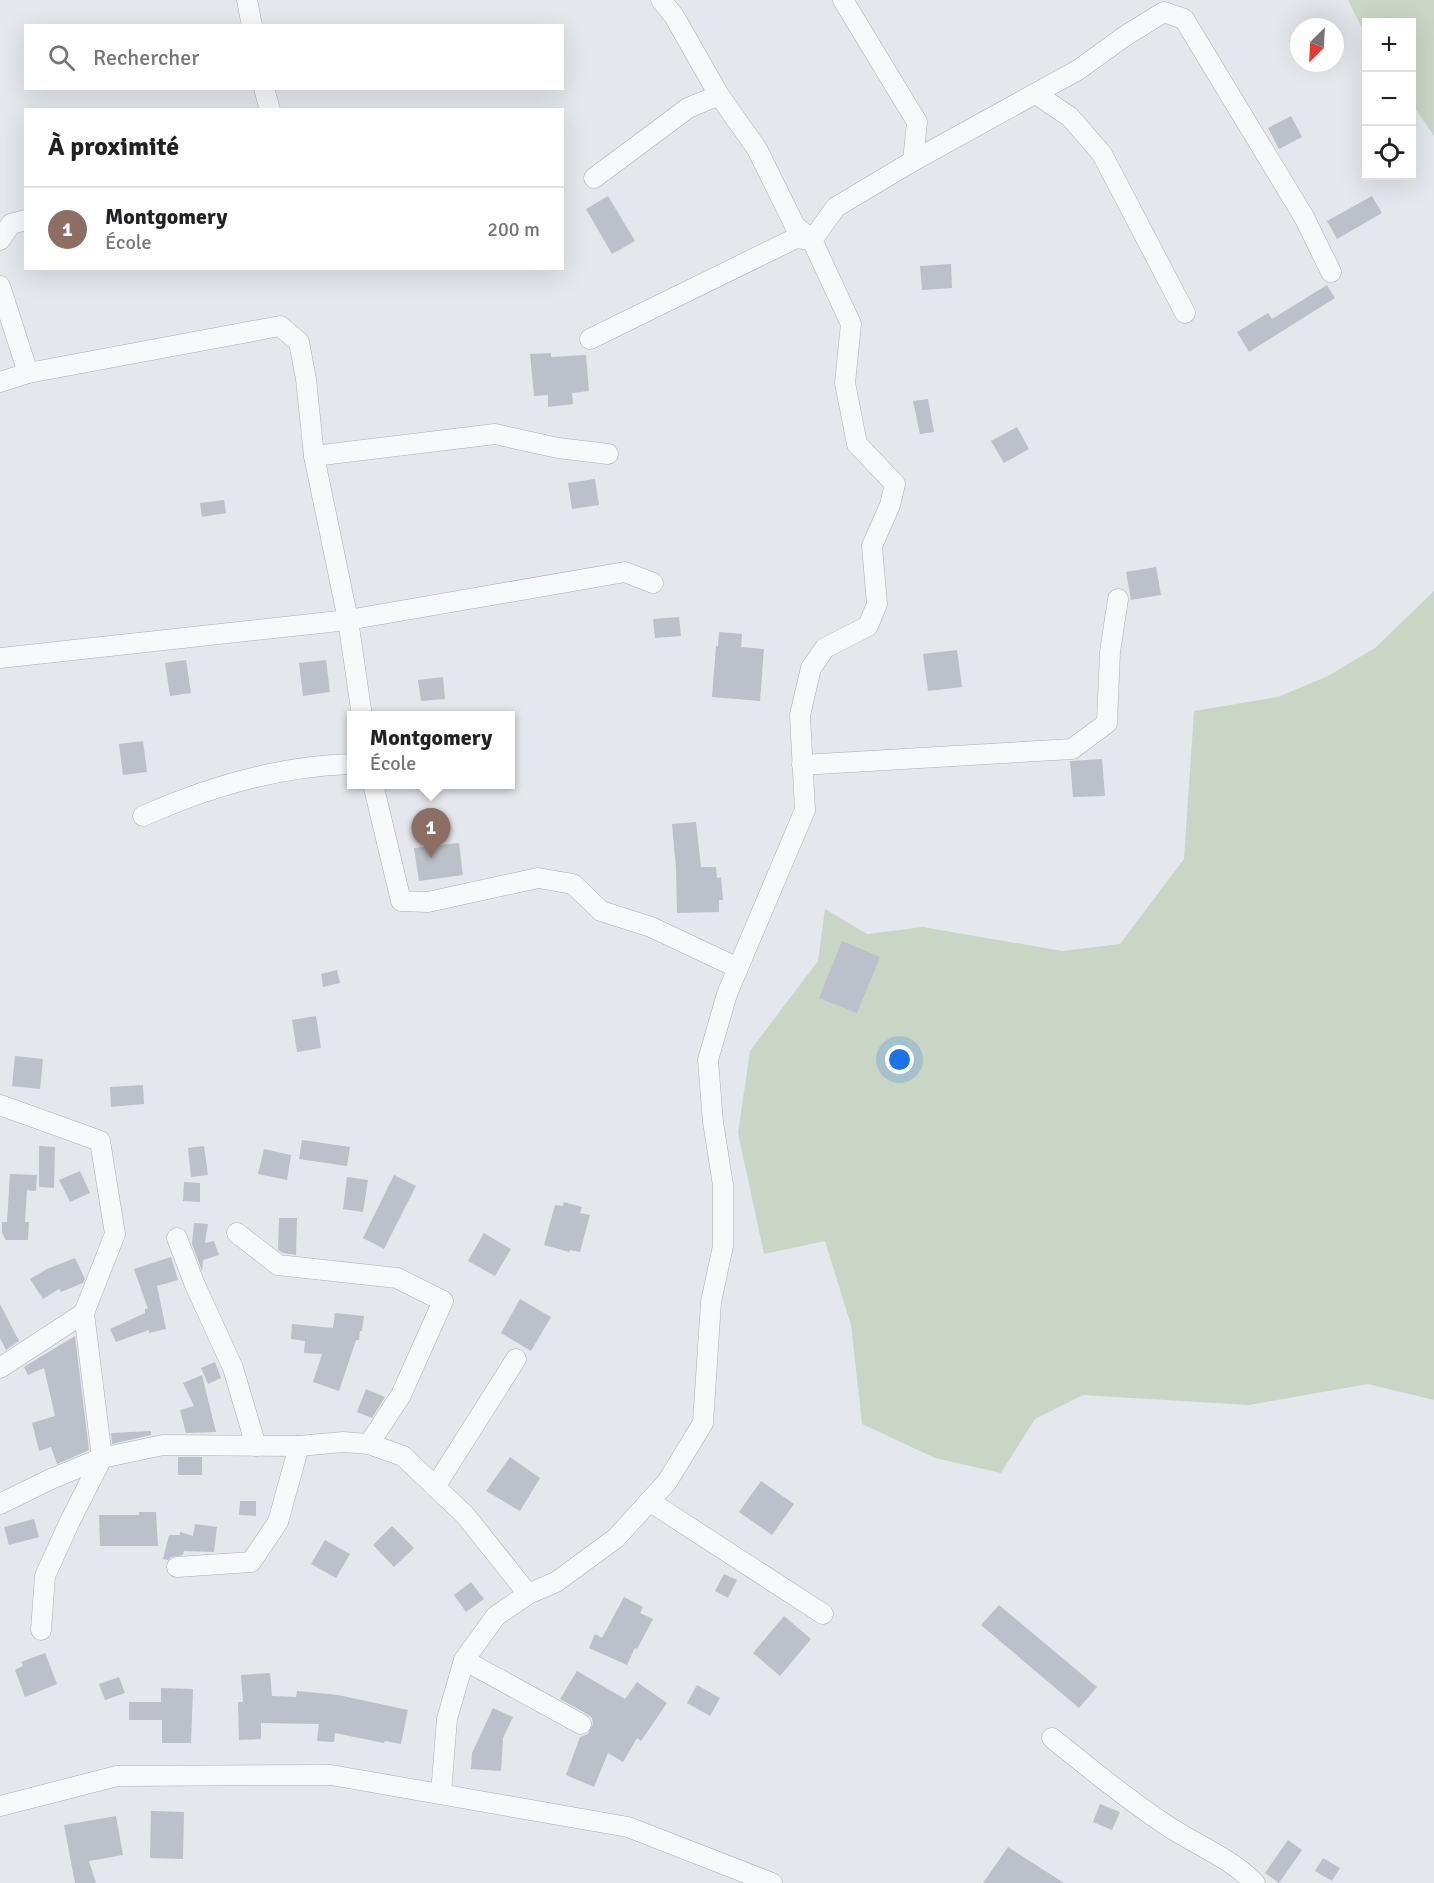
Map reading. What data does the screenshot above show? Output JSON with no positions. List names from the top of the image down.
{
  "north": "bottom left",
  "page": {
    "map_buttons": ["+", "−"],
    "search": "Rechercher",
    "heading": "À proximité",
    "list": [
      {
        "mark": "1",
        "name": "Montgomery",
        "note": "École",
        "value": "200 m"
      }
    ],
    "popup": ["Montgomery", "École"],
    "pins": "1"
  }
}
